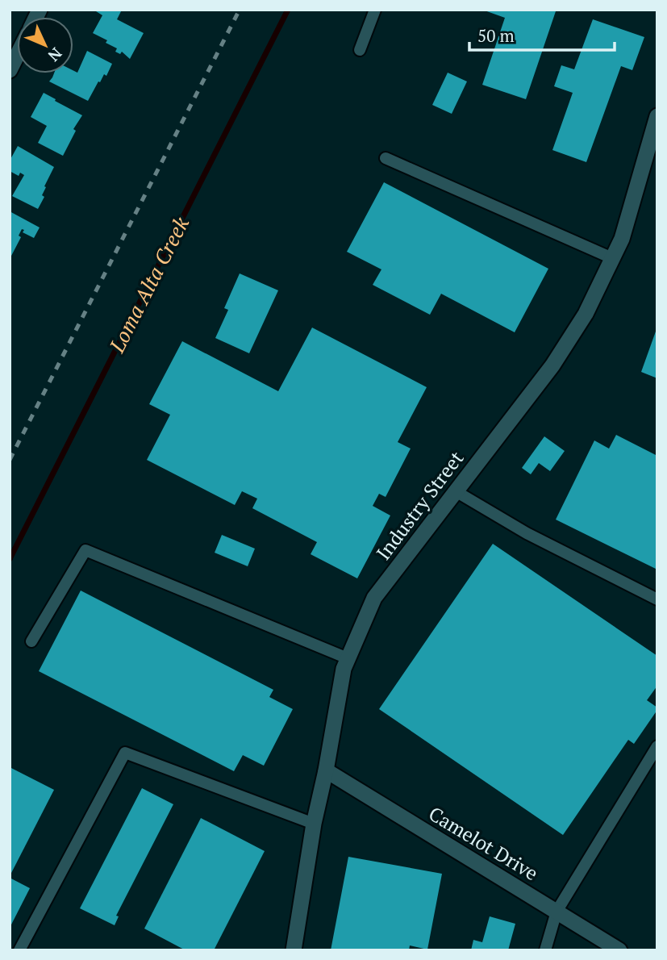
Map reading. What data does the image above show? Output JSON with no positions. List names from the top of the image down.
{
  "streets": {
    "street": ["Industry Street", "Camelot Drive"]
  },
  "crossings": [
    ["Industry Street", "Camelot Drive"]
  ],
  "water": ["Loma Alta Creek"],
  "scale_bar": "50 m",
  "north": "bottom right"
}
